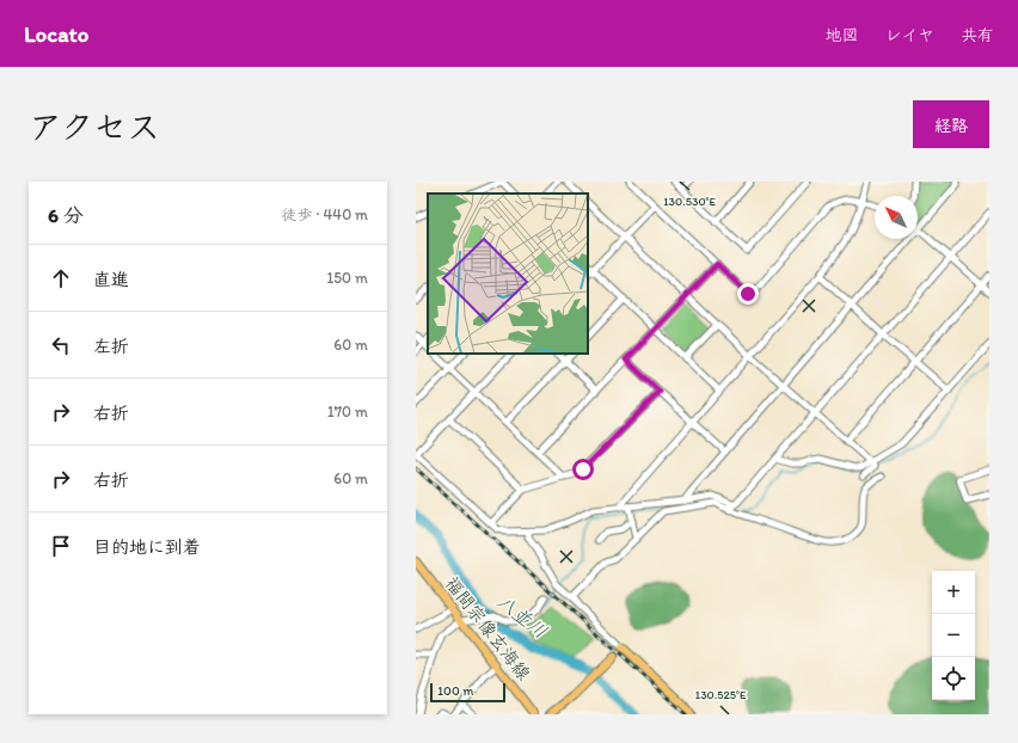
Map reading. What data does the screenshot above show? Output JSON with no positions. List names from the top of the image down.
{
  "streets": {
    "main road": ["福間宗像玄海線"]
  },
  "water": ["八並川"],
  "scale_bar": "100 m",
  "north": "top left",
  "page": {
    "header": "Locato",
    "nav": ["地図", "レイヤ", "共有"],
    "title": "アクセス",
    "buttons": "経路",
    "heading": ["6 分", "徒歩 · 440 m"],
    "list": [
      ["直進", "150 m"],
      ["左折", "60 m"],
      ["右折", "170 m"],
      ["右折", "60 m"],
      "目的地に到着"
    ],
    "map_buttons": ["+", "−"],
    "scale": "100 m"
  },
  "coordinates": ["130.530°E", "130.525°E"]
}
